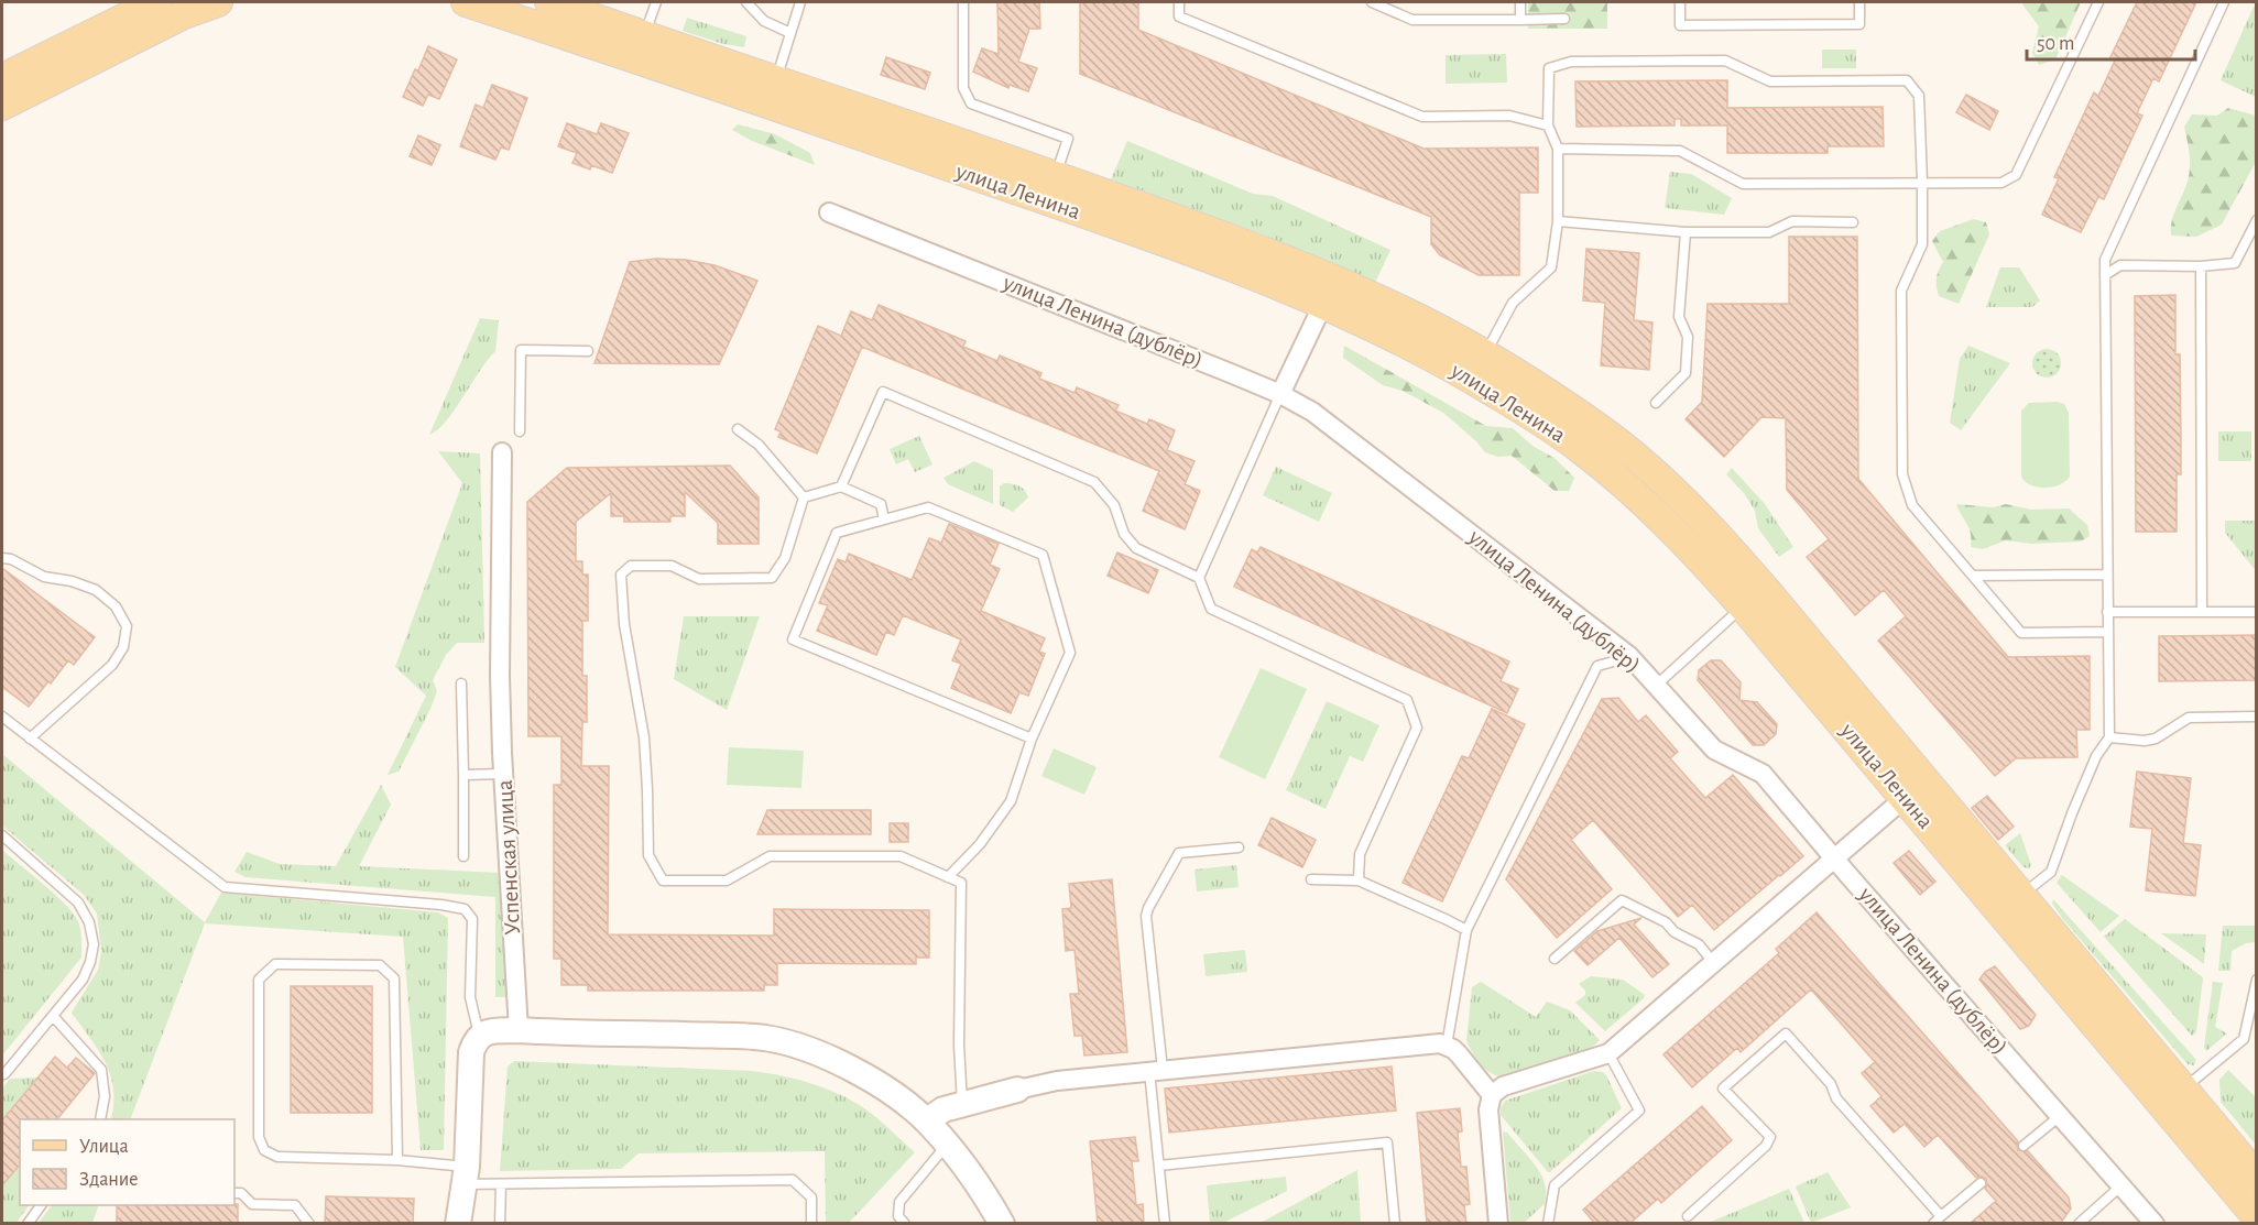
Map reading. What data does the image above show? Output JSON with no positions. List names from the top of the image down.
{
  "streets": {
    "main road": ["улица Ленина"],
    "street": ["улица Ленина (дублёр)", "Успенская улица"]
  },
  "legend": ["Улица", "Здание"],
  "scale_bar": "50 m"
}
